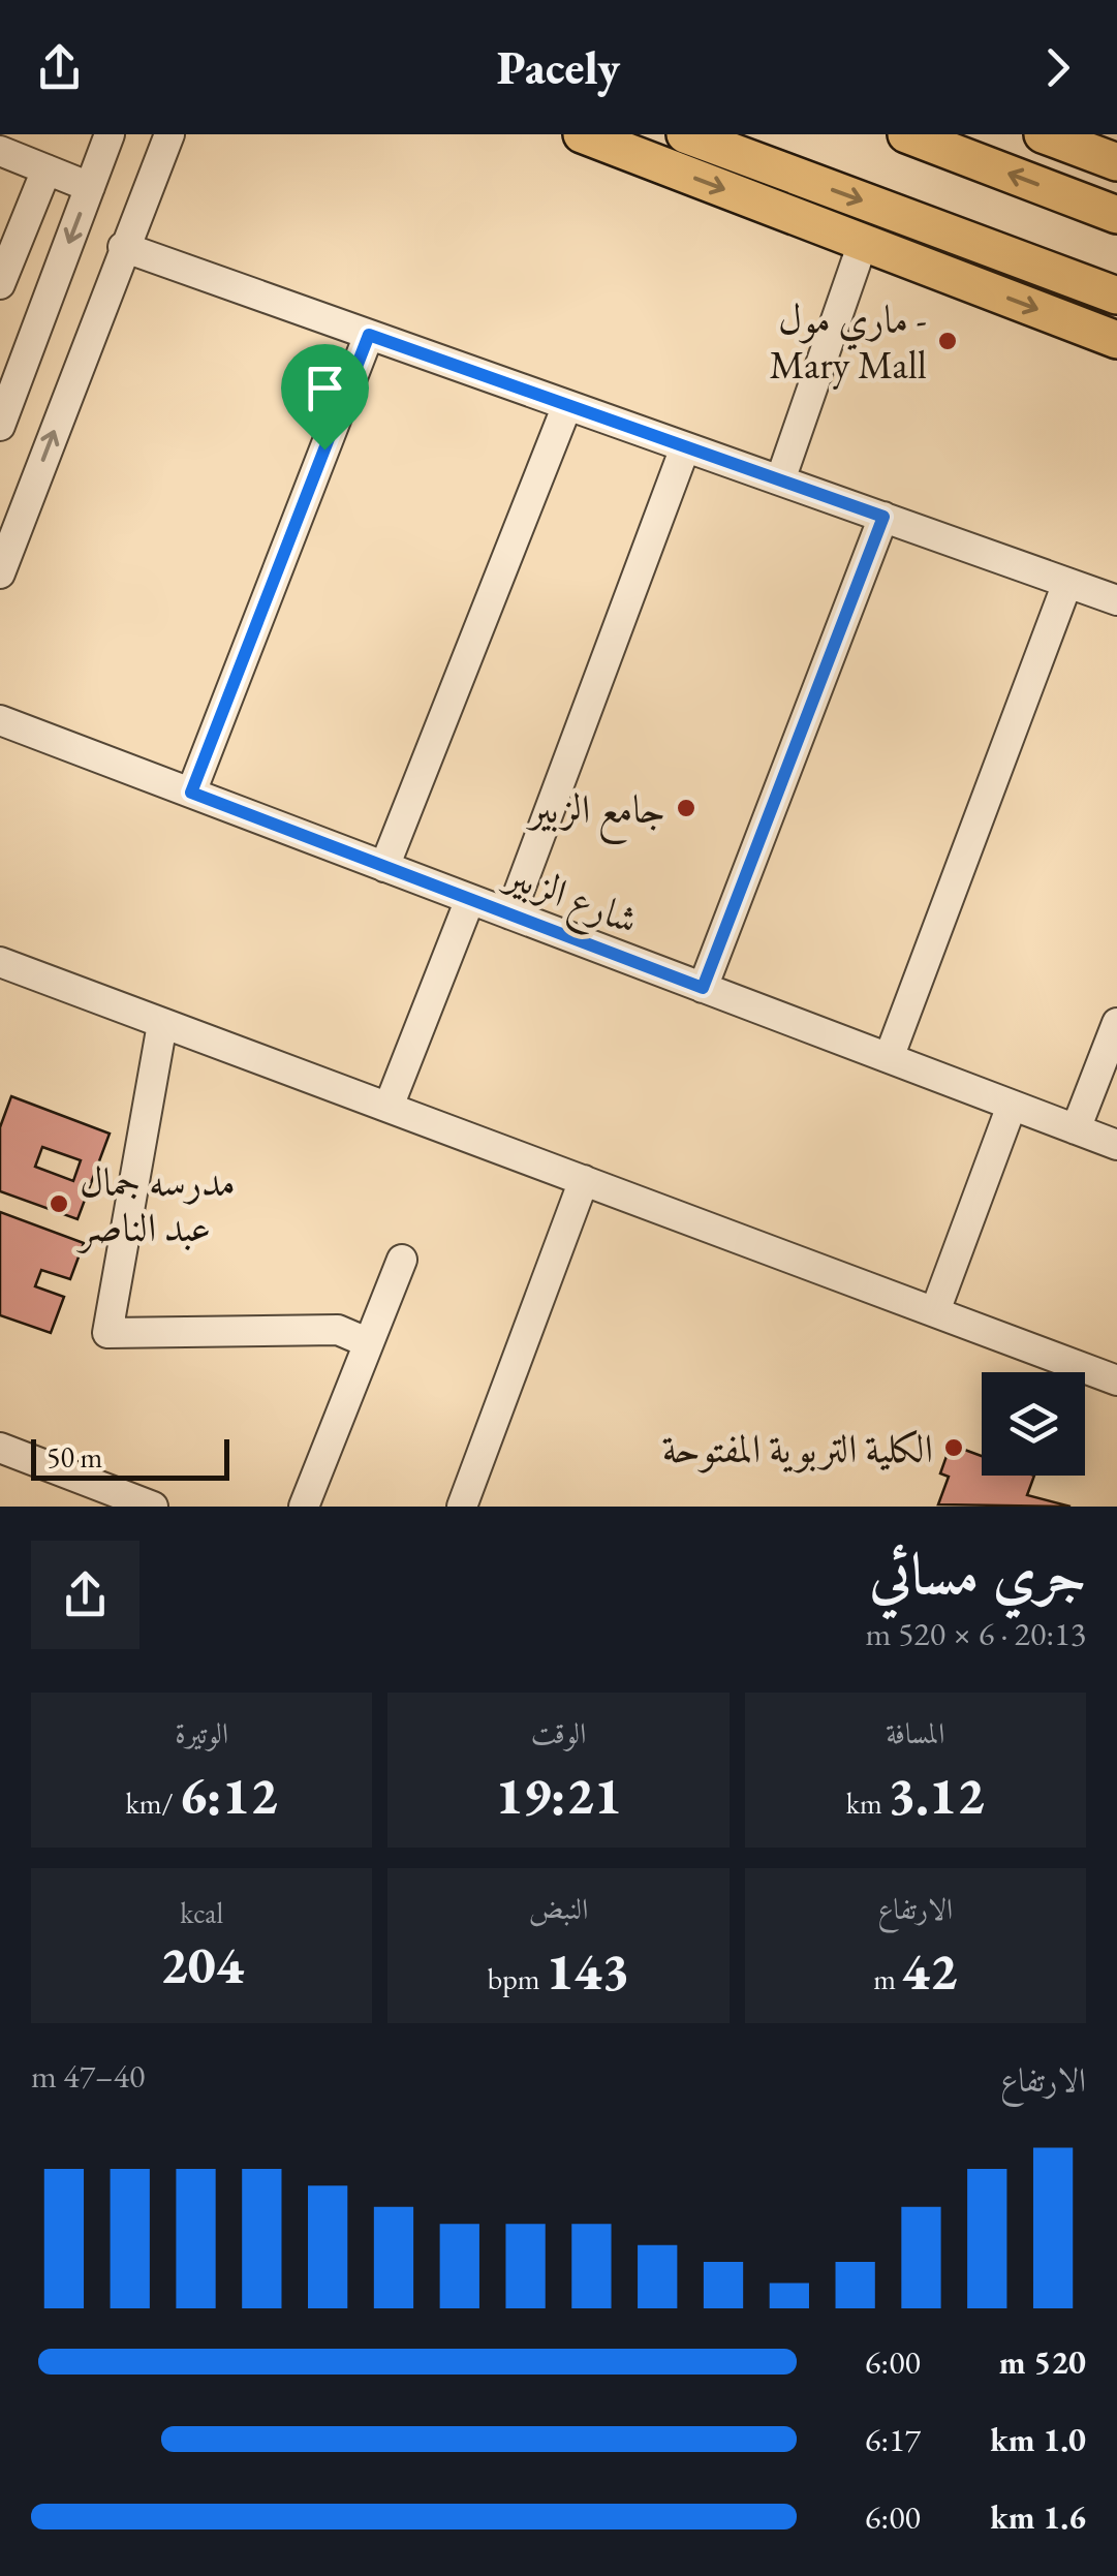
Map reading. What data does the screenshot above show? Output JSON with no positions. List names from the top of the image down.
{
  "streets": {
    "street": ["شارع الزبير"]
  },
  "places": [
    "ماري مول - Mary Mall",
    "جامع الزبير",
    "مدرسه جمال عبد الناصر",
    "الكلية التربوية المفتوحة"
  ],
  "scale_bar": "50 m",
  "page": {
    "header": "Pacely",
    "scale": "50 m",
    "heading": ["جري مسائي", "20:13 · 6 × 520 m"],
    "stats": [
      ["المسافة", "3.12 km"],
      ["الوقت", "19:21"],
      ["الوتيرة", "6:12 /km"],
      ["الارتفاع", "42 m"],
      ["النبض", "143 bpm"],
      ["kcal", "204"]
    ],
    "chart": ["الارتفاع", "40–47 m"],
    "list": [
      {
        "name": "520 m",
        "note": "6:00"
      },
      {
        "name": "1.0 km",
        "note": "6:17"
      },
      {
        "name": "1.6 km",
        "note": "6:00"
      }
    ]
  }
}
